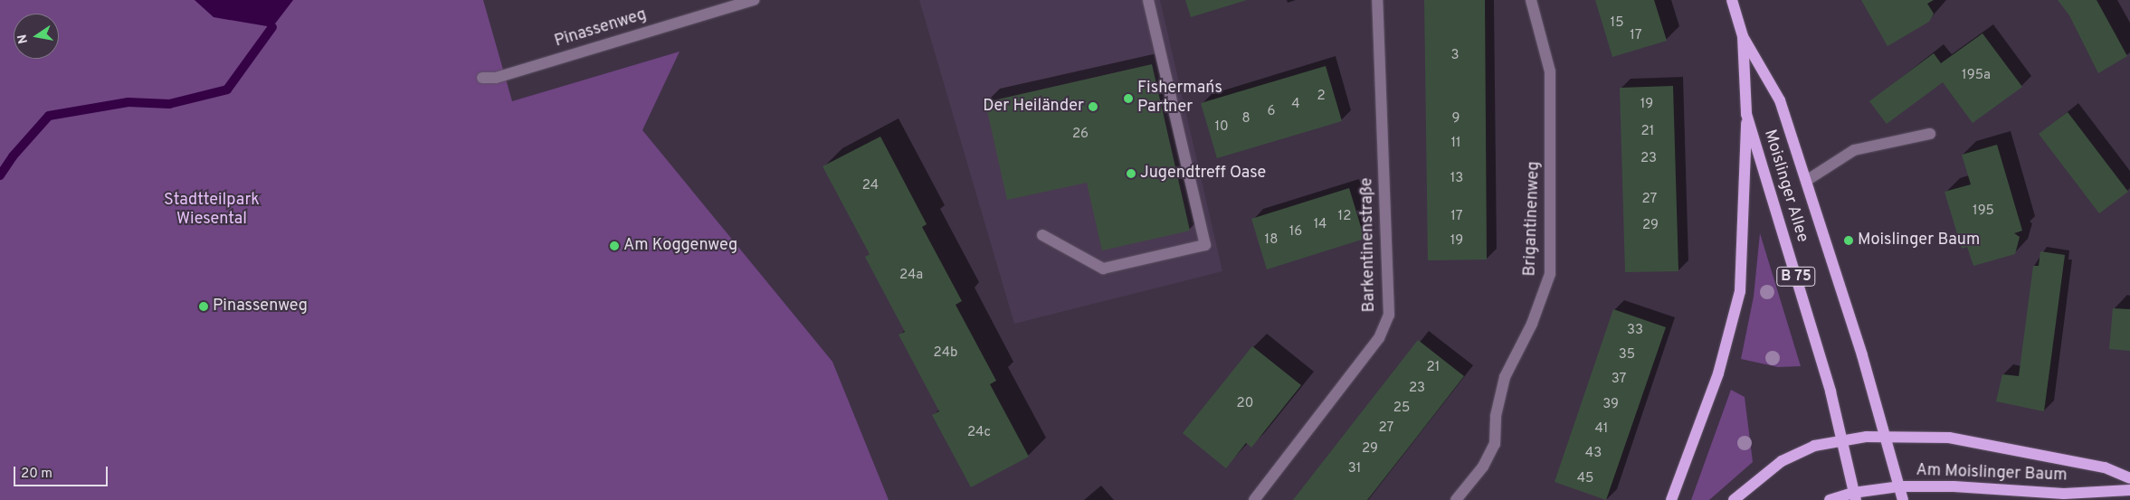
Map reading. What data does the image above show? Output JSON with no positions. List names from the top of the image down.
{
  "streets": {
    "main road": ["Moislinger Allee", "B 75", "Am Moislinger Baum"],
    "street": ["Pinassenweg", "Brigantinenweg", "Barkentinenstraße"]
  },
  "crossings": [
    ["Moislinger Allee", "B 75"],
    ["Moislinger Allee", "Am Moislinger Baum"],
    ["B 75", "Am Moislinger Baum"]
  ],
  "parks": ["Stadtteilpark Wiesental"],
  "places": [
    "Fisherman´s Partner",
    "Der Heiländer",
    "Jugendtreff Oase",
    "Moislinger Baum",
    "Am Koggenweg",
    "Pinassenweg"
  ],
  "house_numbers": [
    "15",
    "17",
    "3",
    "195a",
    "2",
    "4",
    "19",
    "6",
    "8",
    "9",
    "10",
    "21",
    "26",
    "11",
    "23",
    "13",
    "24",
    "27",
    "195",
    "12",
    "17",
    "14",
    "29",
    "16",
    "18",
    "19",
    "24a",
    "33",
    "24b",
    "35",
    "21",
    "37",
    "23",
    "20",
    "39",
    "25",
    "27",
    "41",
    "24c",
    "29",
    "43",
    "31",
    "45"
  ],
  "scale_bar": "20 m",
  "north": "left"
}
